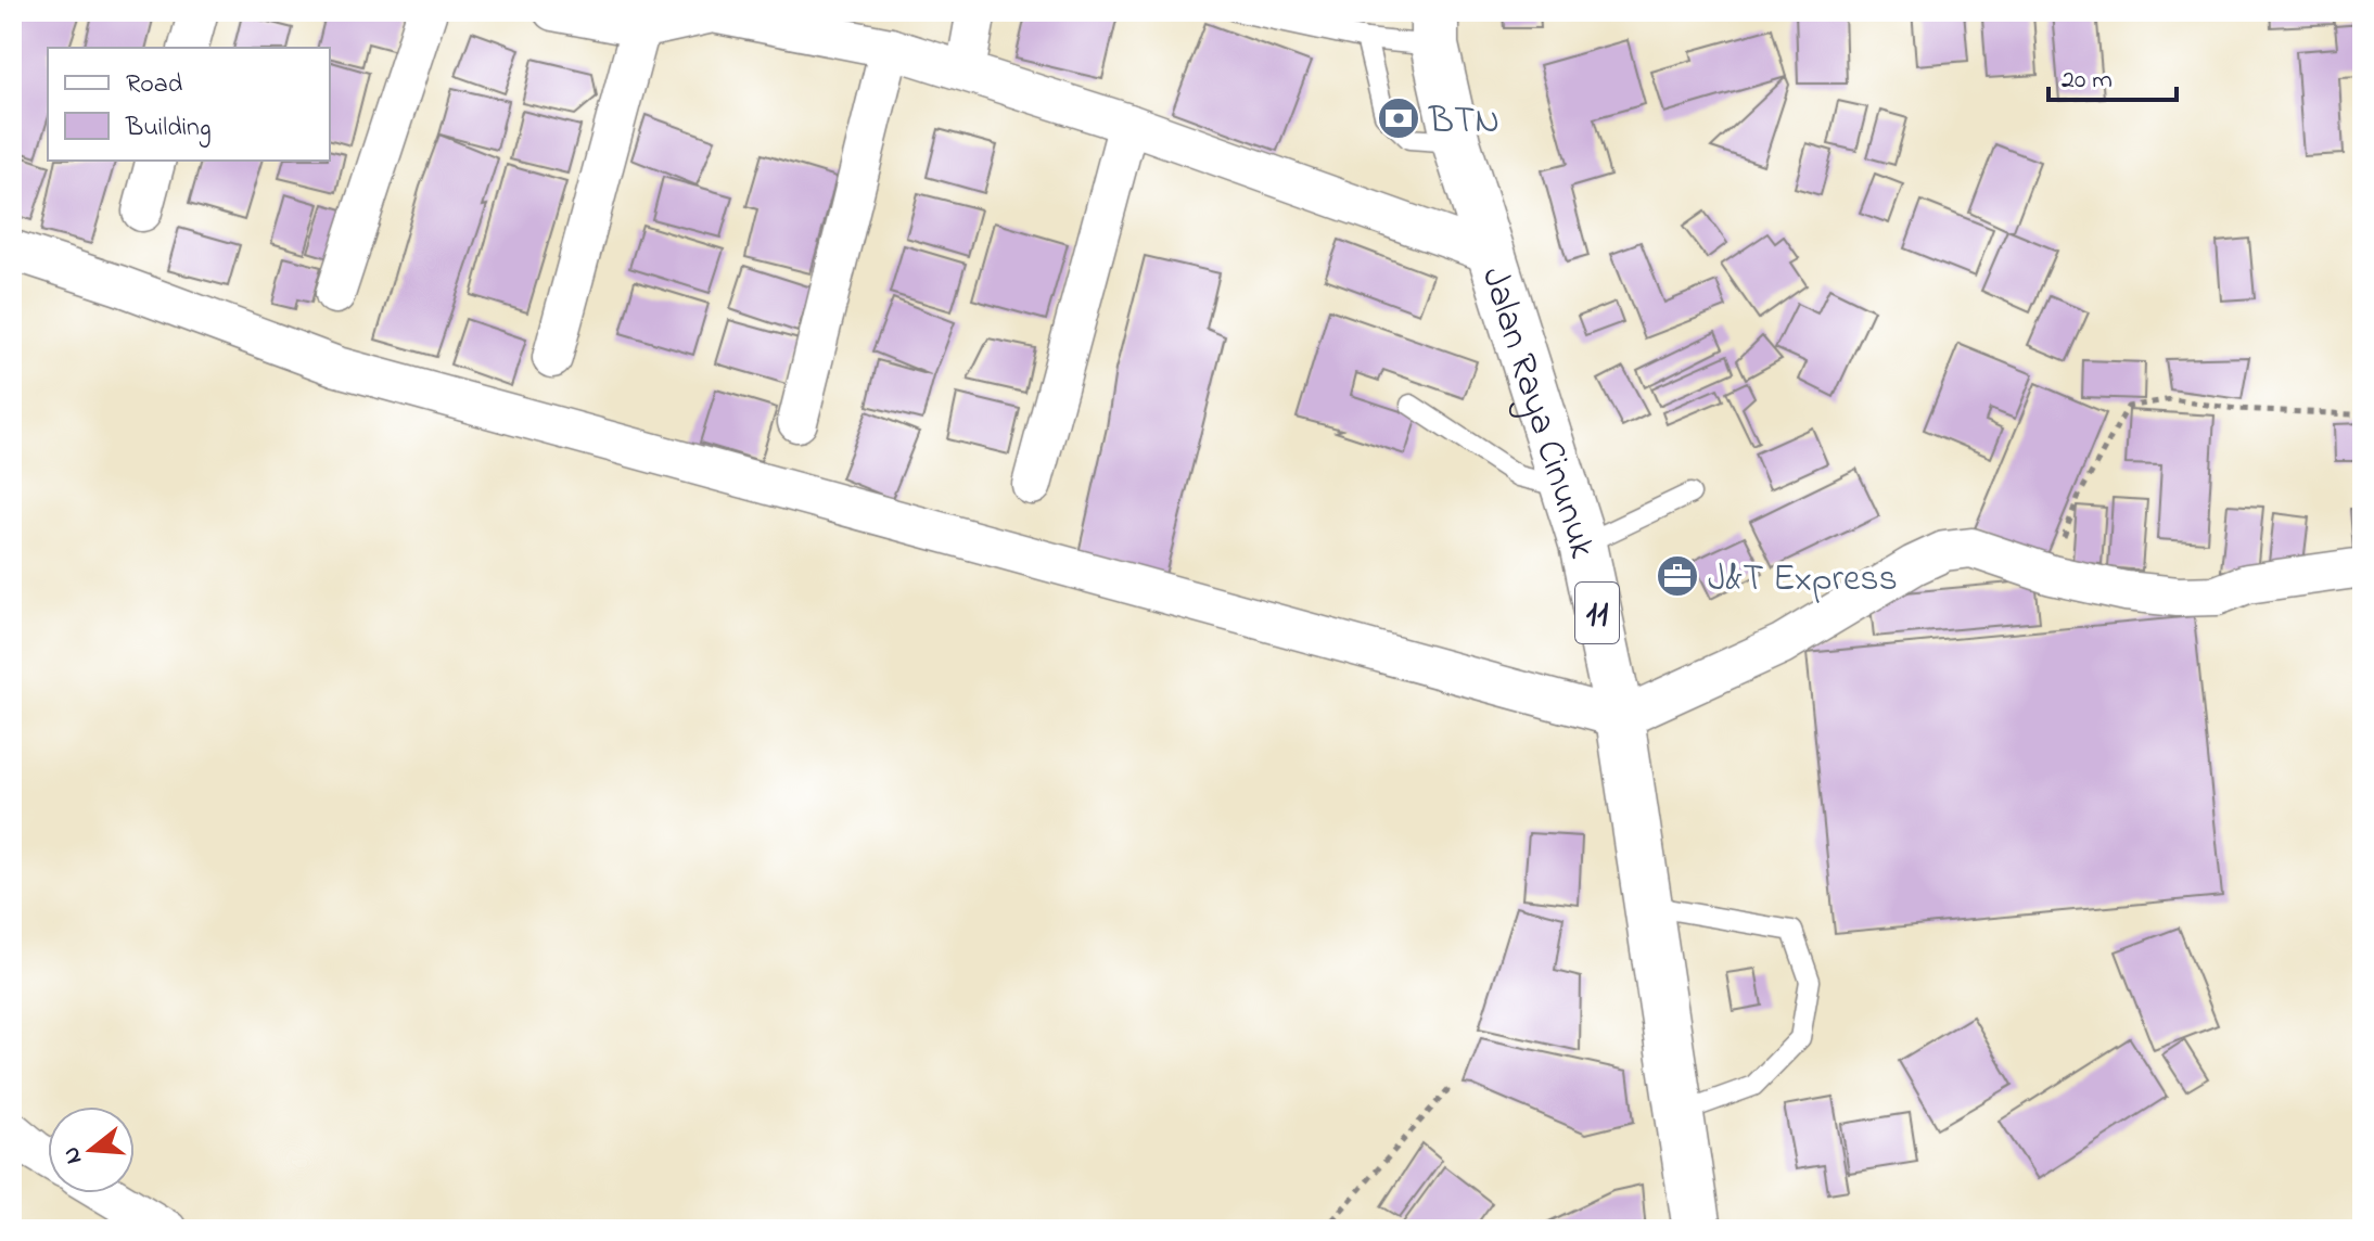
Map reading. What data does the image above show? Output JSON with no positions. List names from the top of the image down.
{
  "streets": {
    "highway": ["Jalan Raya Cinunuk", "11"]
  },
  "places": {
    "bank": ["BTN"],
    "office": ["J&T Express"]
  },
  "legend": ["Road", "Building"],
  "scale_bar": "20 m",
  "north": "left"
}
